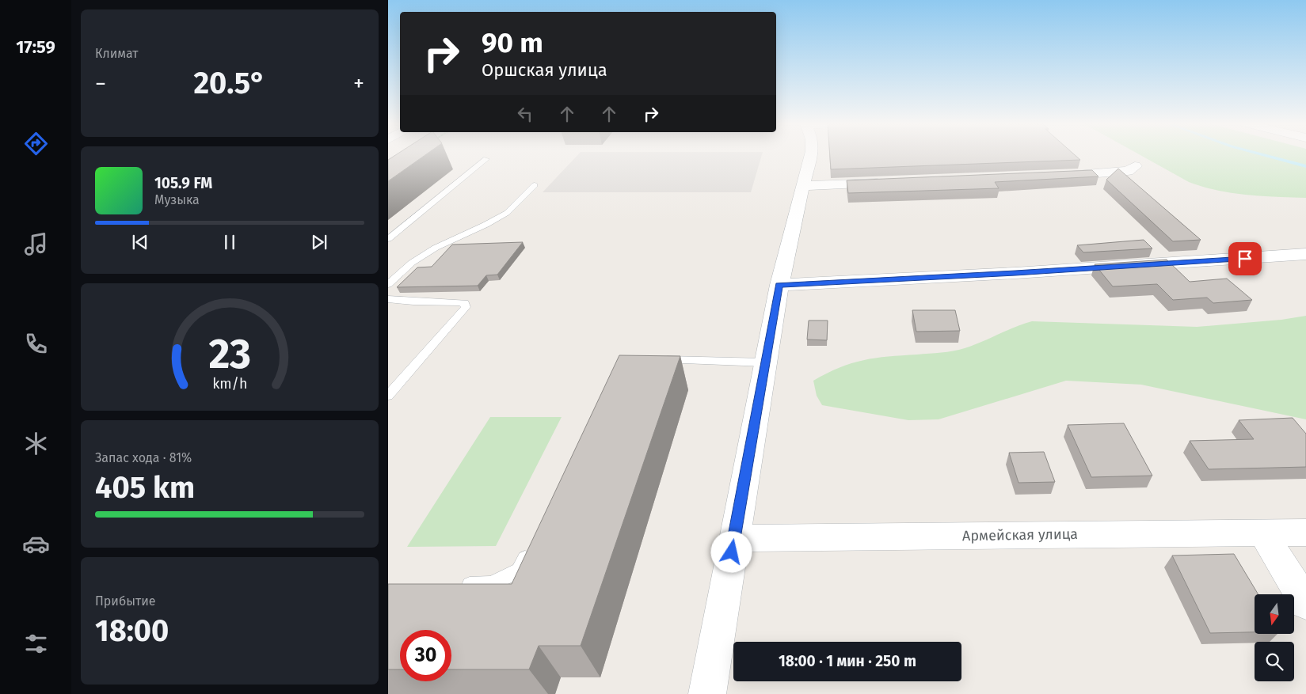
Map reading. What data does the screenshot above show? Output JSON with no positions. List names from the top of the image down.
{
  "streets": {
    "street": ["Армейская улица"]
  },
  "north": "bottom",
  "page": {
    "tabs": "17:59",
    "tile": [
      "Климат",
      ["Запас хода · 81%", "405 km"],
      ["Прибытие", "18:00"]
    ],
    "turn": ["90 m", "Оршская улица"],
    "heat": ["−", "20.5°", "+"],
    "song": ["105.9 FM", "Музыка"],
    "limit": "30",
    "trip": "18:00 · 1 мин · 250 m",
    "gauge": ["23", "km/h"]
  }
}
